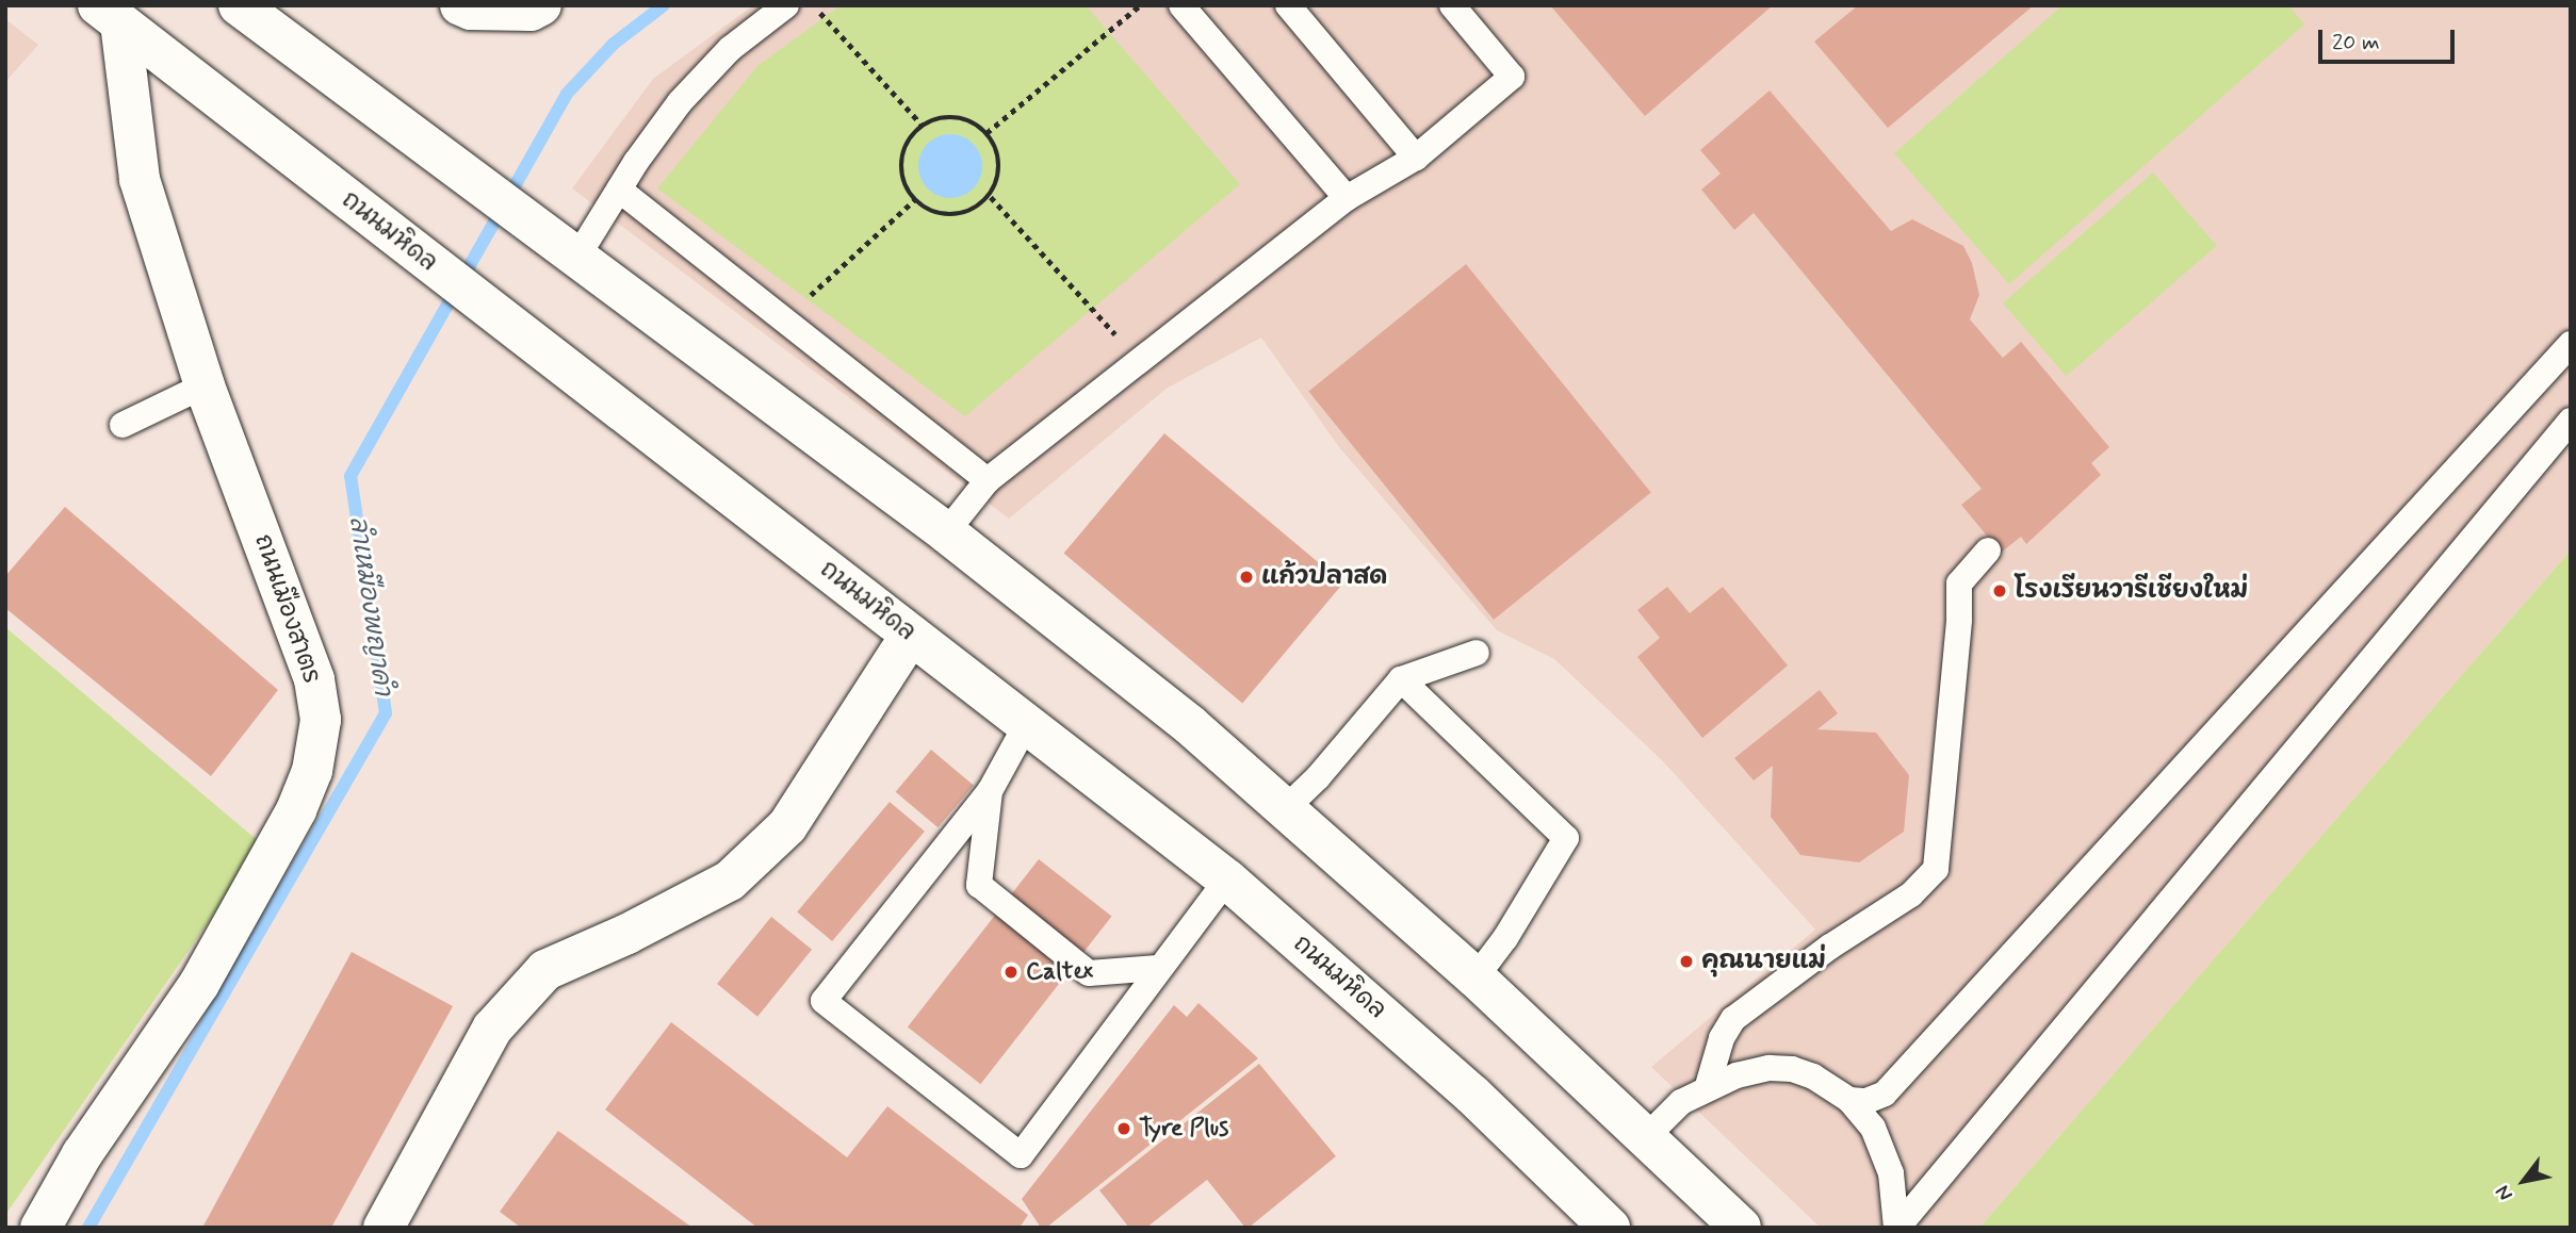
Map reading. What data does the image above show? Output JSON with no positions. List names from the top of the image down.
{
  "streets": {
    "main road": ["ถนนมหิดล", "ถนนเมืองสาตร"]
  },
  "crossings": [
    ["ถนนมหิดล", "ถนนเมืองสาตร"]
  ],
  "water": ["ลำเหมืองพญาคำ"],
  "places": [
    "แก้วปลาสด",
    "โรงเรียนวารีเชียงใหม่",
    "คุณนายแม่",
    "Caltex",
    "Tyre Plus"
  ],
  "scale_bar": "20 m",
  "north": "bottom left"
}
